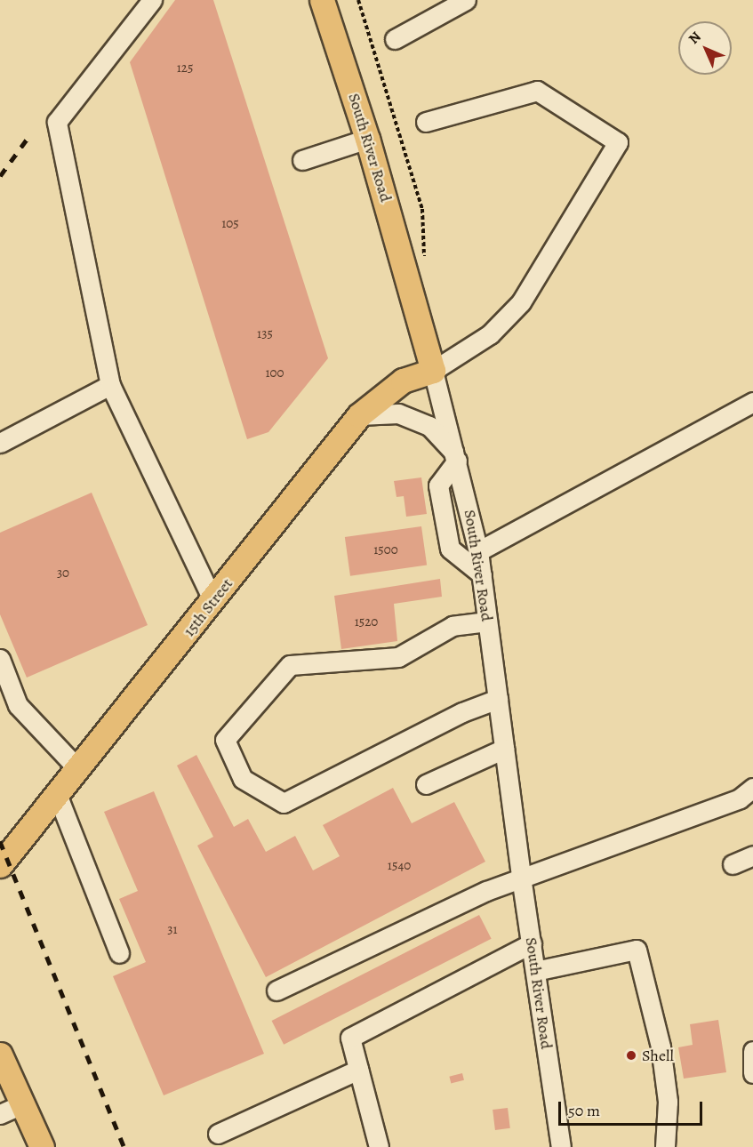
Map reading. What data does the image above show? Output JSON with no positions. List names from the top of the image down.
{
  "streets": {
    "main road": ["South River Road", "15th Street"]
  },
  "crossings": [
    ["South River Road", "15th Street"]
  ],
  "places": ["Shell"],
  "house_numbers": [
    "125",
    "105",
    "135",
    "100",
    "1500",
    "30",
    "1520",
    "1540",
    "31"
  ],
  "scale_bar": "50 m",
  "north": "top left"
}
